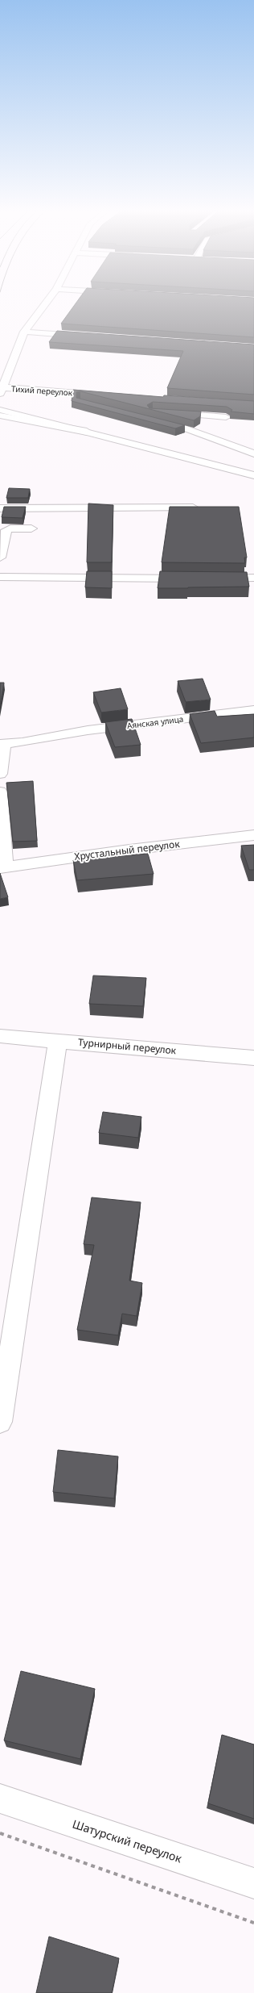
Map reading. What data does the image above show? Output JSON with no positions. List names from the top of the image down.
{
  "streets": {
    "main road": [
      "Тихий переулок",
      "Аянская улица",
      "Хрустальный переулок",
      "Турнирный переулок",
      "Шатурский переулок"
    ]
  }
}
